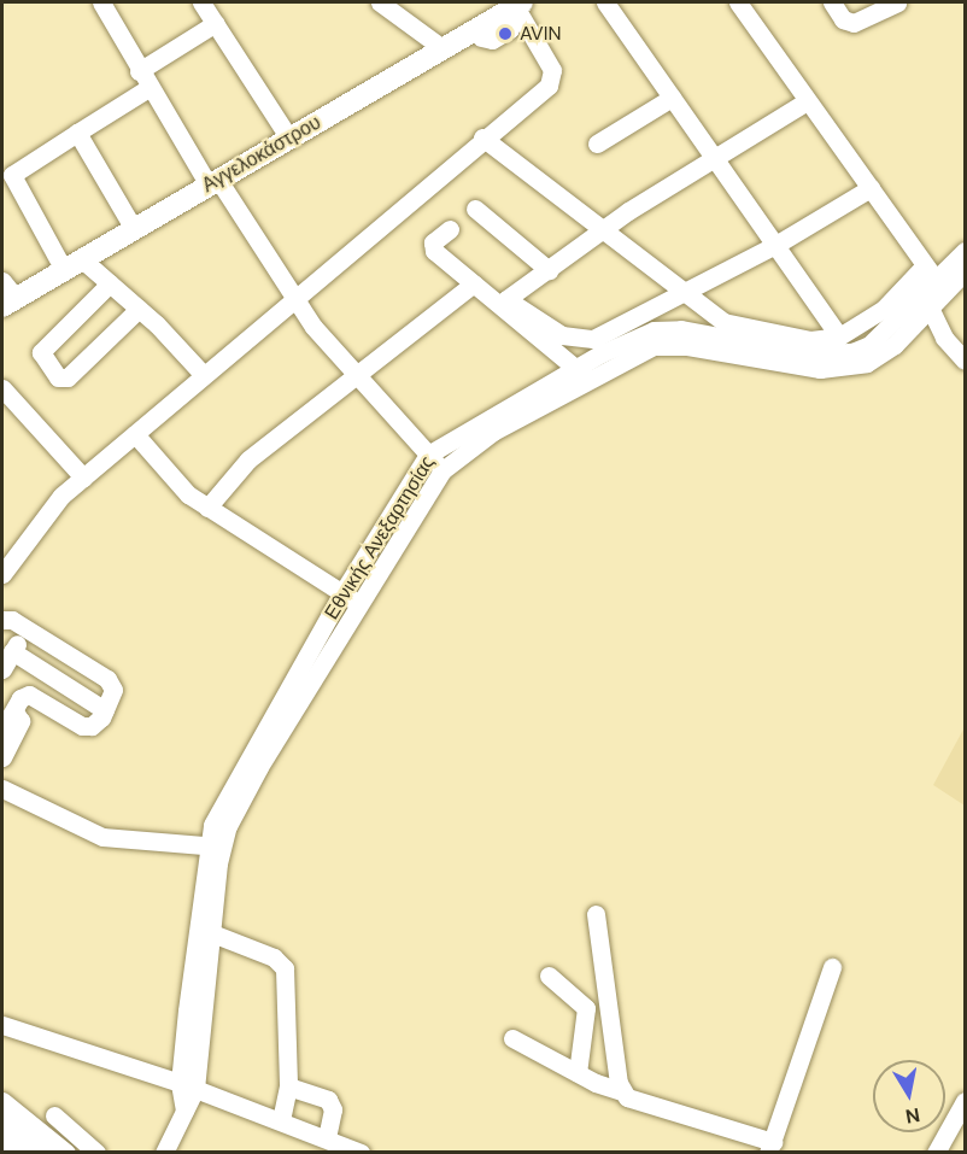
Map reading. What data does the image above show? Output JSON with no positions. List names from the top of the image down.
{
  "streets": {
    "main road": ["Αγγελοκάστρου"],
    "street": ["Εθνικής Ανεξαρτησίας"]
  },
  "places": ["AVIN"],
  "north": "bottom"
}
